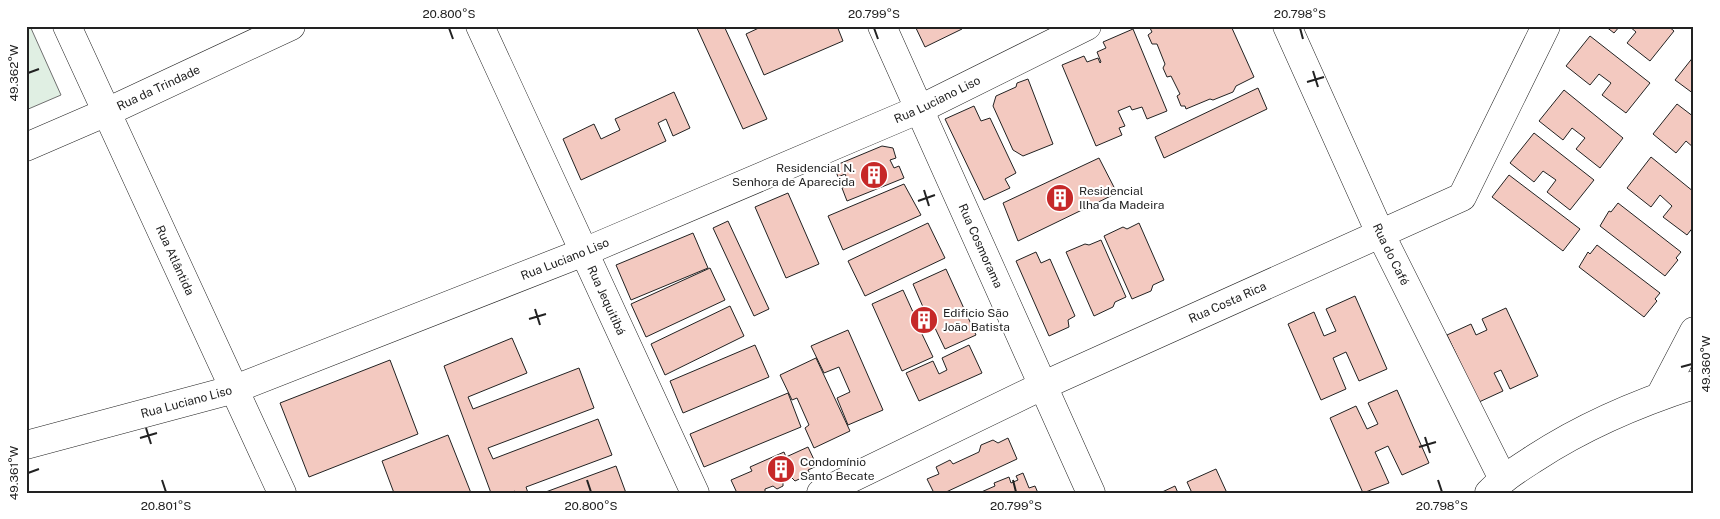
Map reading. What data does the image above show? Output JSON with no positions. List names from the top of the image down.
{
  "streets": {
    "street": [
      "Rua da Trindade",
      "Rua Luciano Liso",
      "Rua Cosmorama",
      "Rua do Café",
      "Rua Atlântida",
      "Rua Jequitibá",
      "Rua Costa Rica"
    ]
  },
  "crossings": [
    ["Rua da Trindade", "Rua Atlântida"],
    ["Rua Luciano Liso", "Rua Cosmorama"],
    ["Rua Luciano Liso", "Rua Atlântida"],
    ["Rua Luciano Liso", "Rua Jequitibá"],
    ["Rua Cosmorama", "Rua Costa Rica"],
    ["Rua do Café", "Rua Costa Rica"]
  ],
  "places": {
    "building": [
      "Residencial N. Senhora de Aparecida",
      "Residencial Ilha da Madeira",
      "Edificio São João Batista",
      "Condomínio Santo Becate"
    ]
  },
  "coordinates": [
    "20.800°S",
    "20.799°S",
    "20.798°S",
    "49.362°W",
    "49.360°W",
    "49.361°W",
    "20.801°S"
  ]
}
